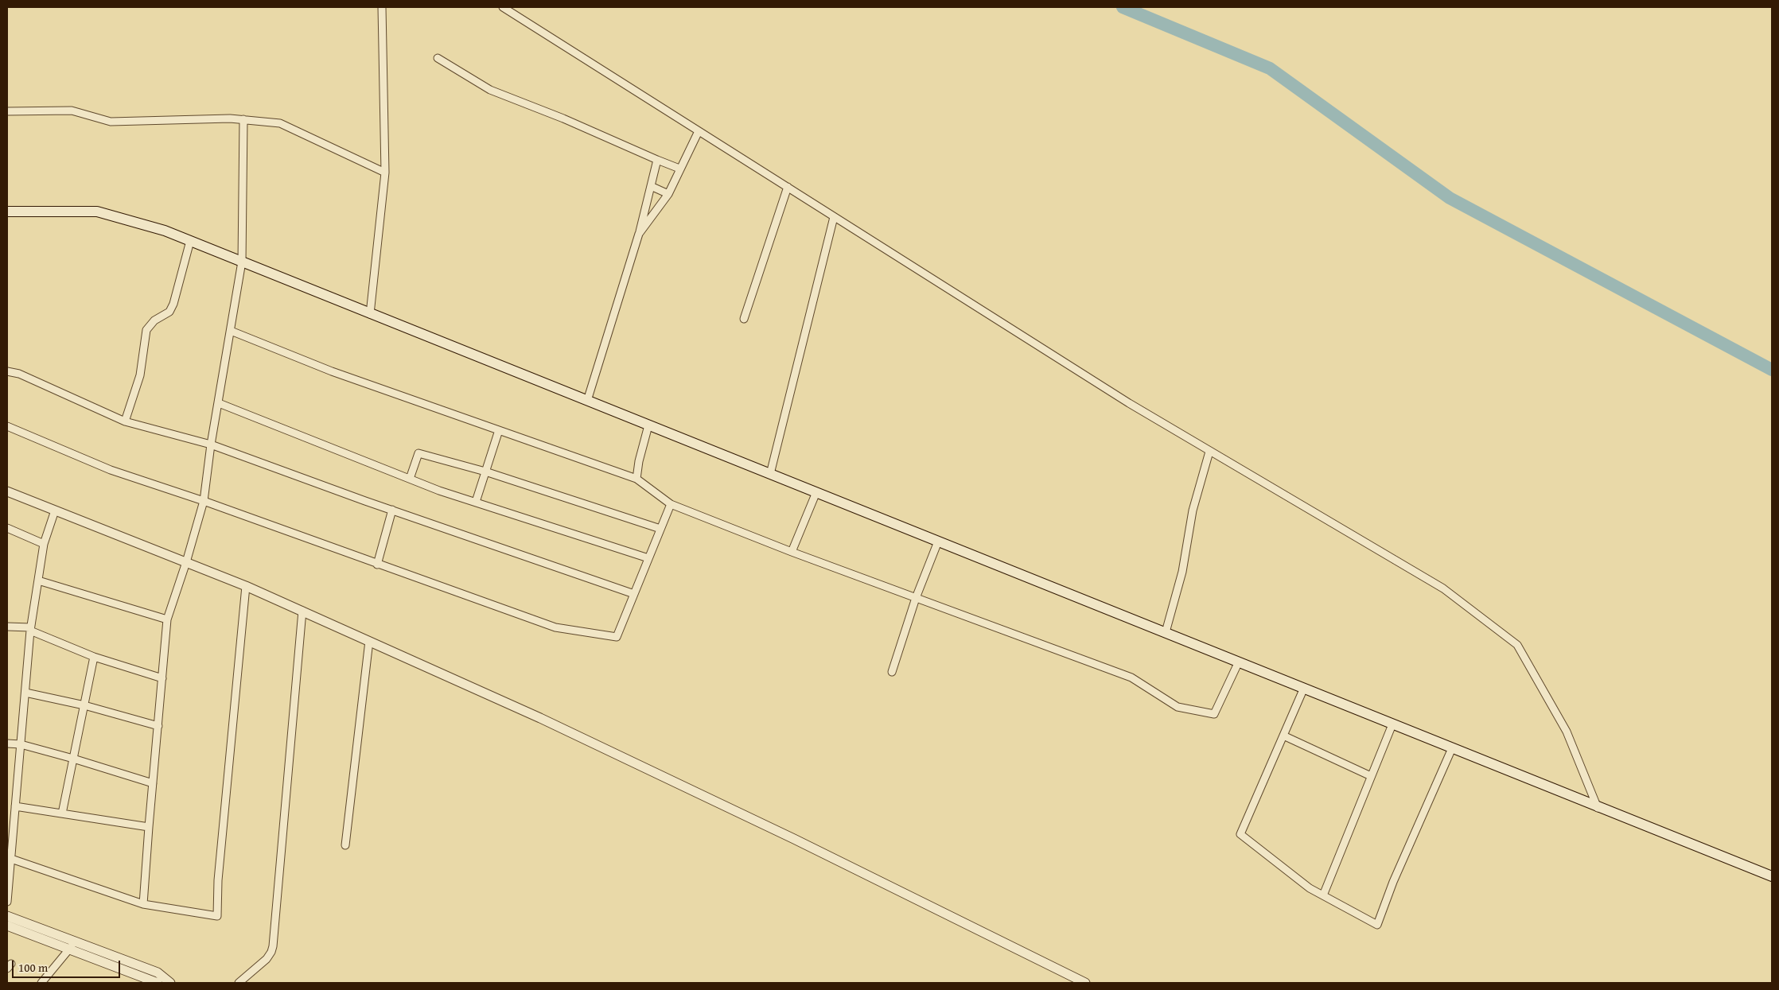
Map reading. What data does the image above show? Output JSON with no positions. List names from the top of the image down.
{
  "scale_bar": "100 m"
}
